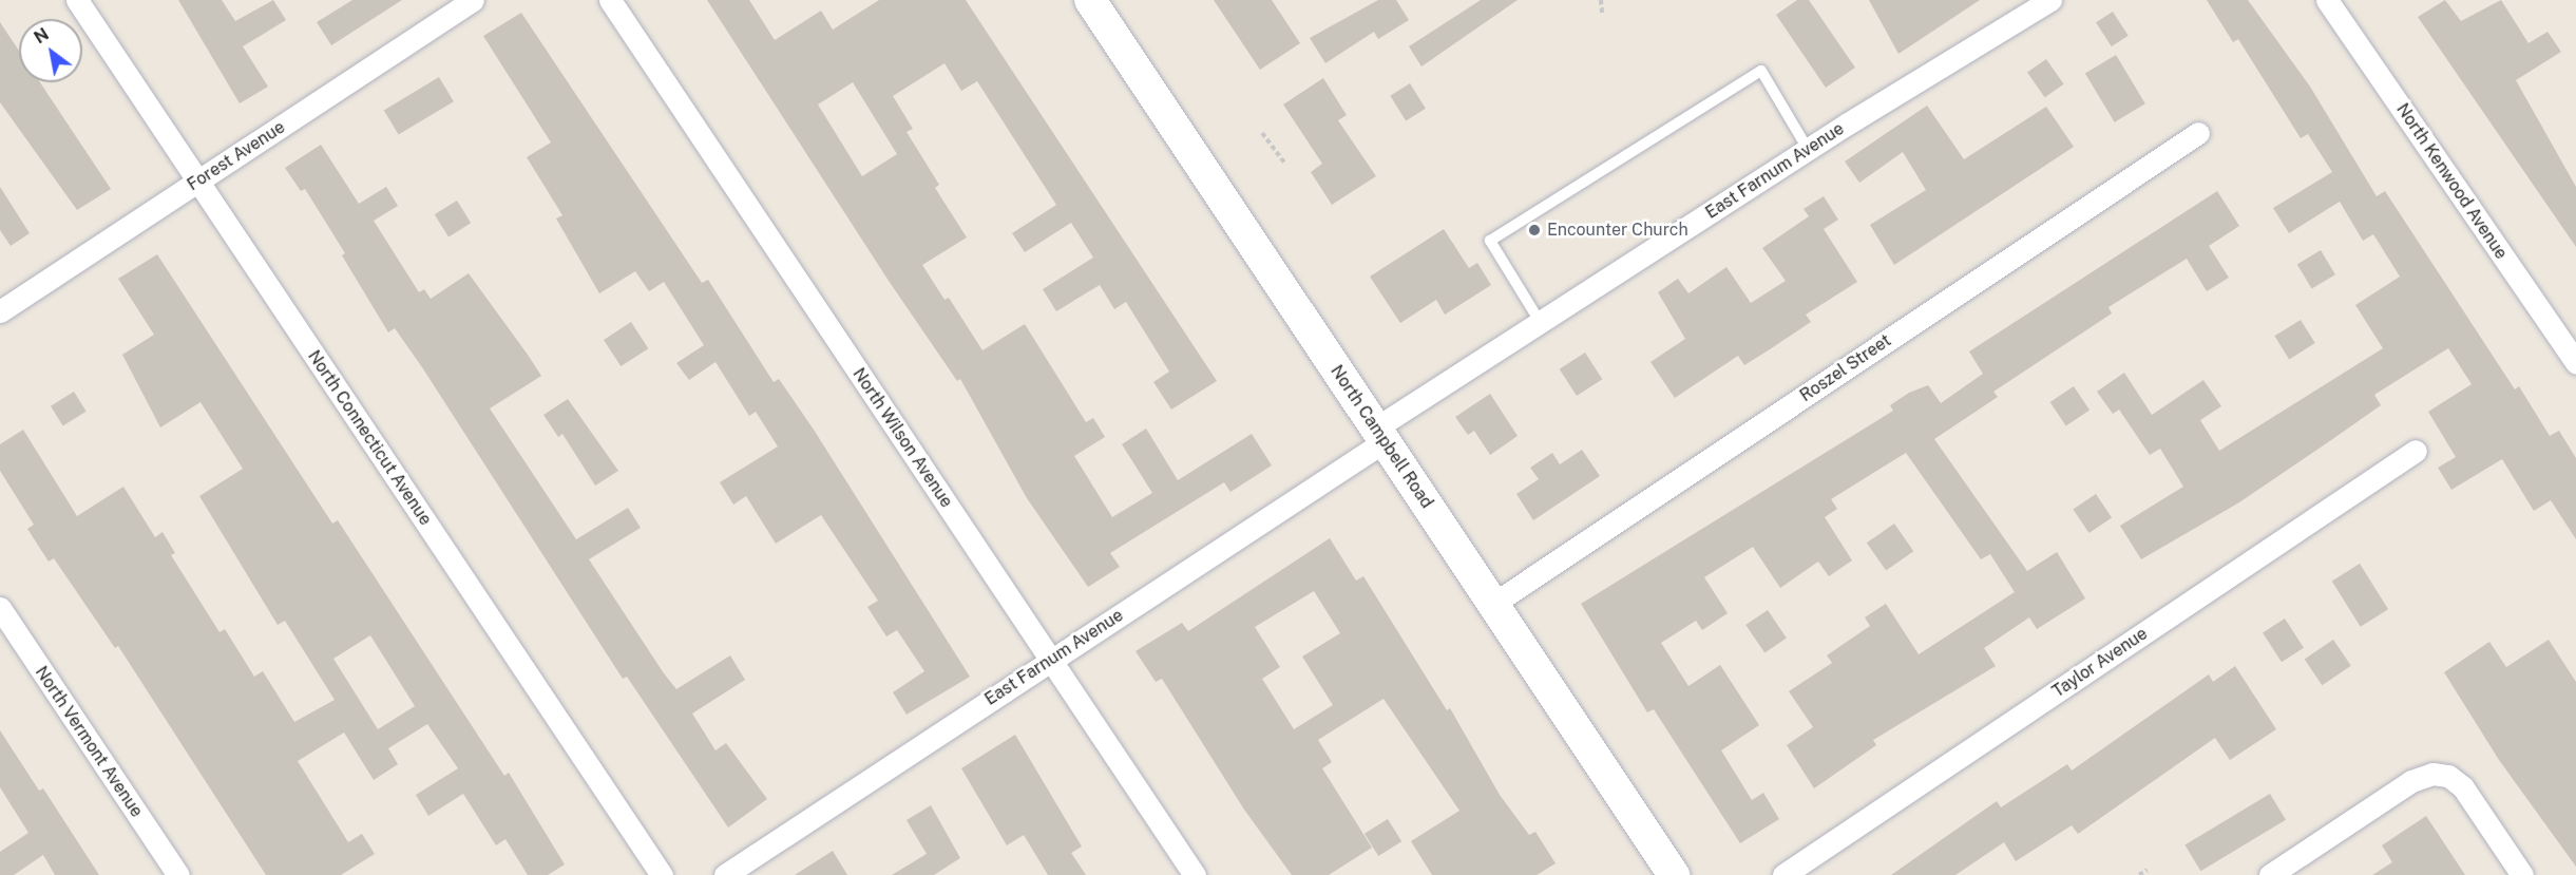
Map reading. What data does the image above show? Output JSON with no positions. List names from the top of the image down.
{
  "streets": {
    "street": [
      "Forest Avenue",
      "East Farnum Avenue",
      "North Kenwood Avenue",
      "Roszel Street",
      "North Campbell Road",
      "North Connecticut Avenue",
      "North Wilson Avenue",
      "Taylor Avenue",
      "North Vermont Avenue"
    ]
  },
  "crossings": [
    ["Forest Avenue", "North Connecticut Avenue"],
    ["East Farnum Avenue", "North Campbell Road"],
    ["East Farnum Avenue", "North Wilson Avenue"],
    ["Roszel Street", "North Campbell Road"]
  ],
  "places": ["Encounter Church"],
  "north": "top left"
}
